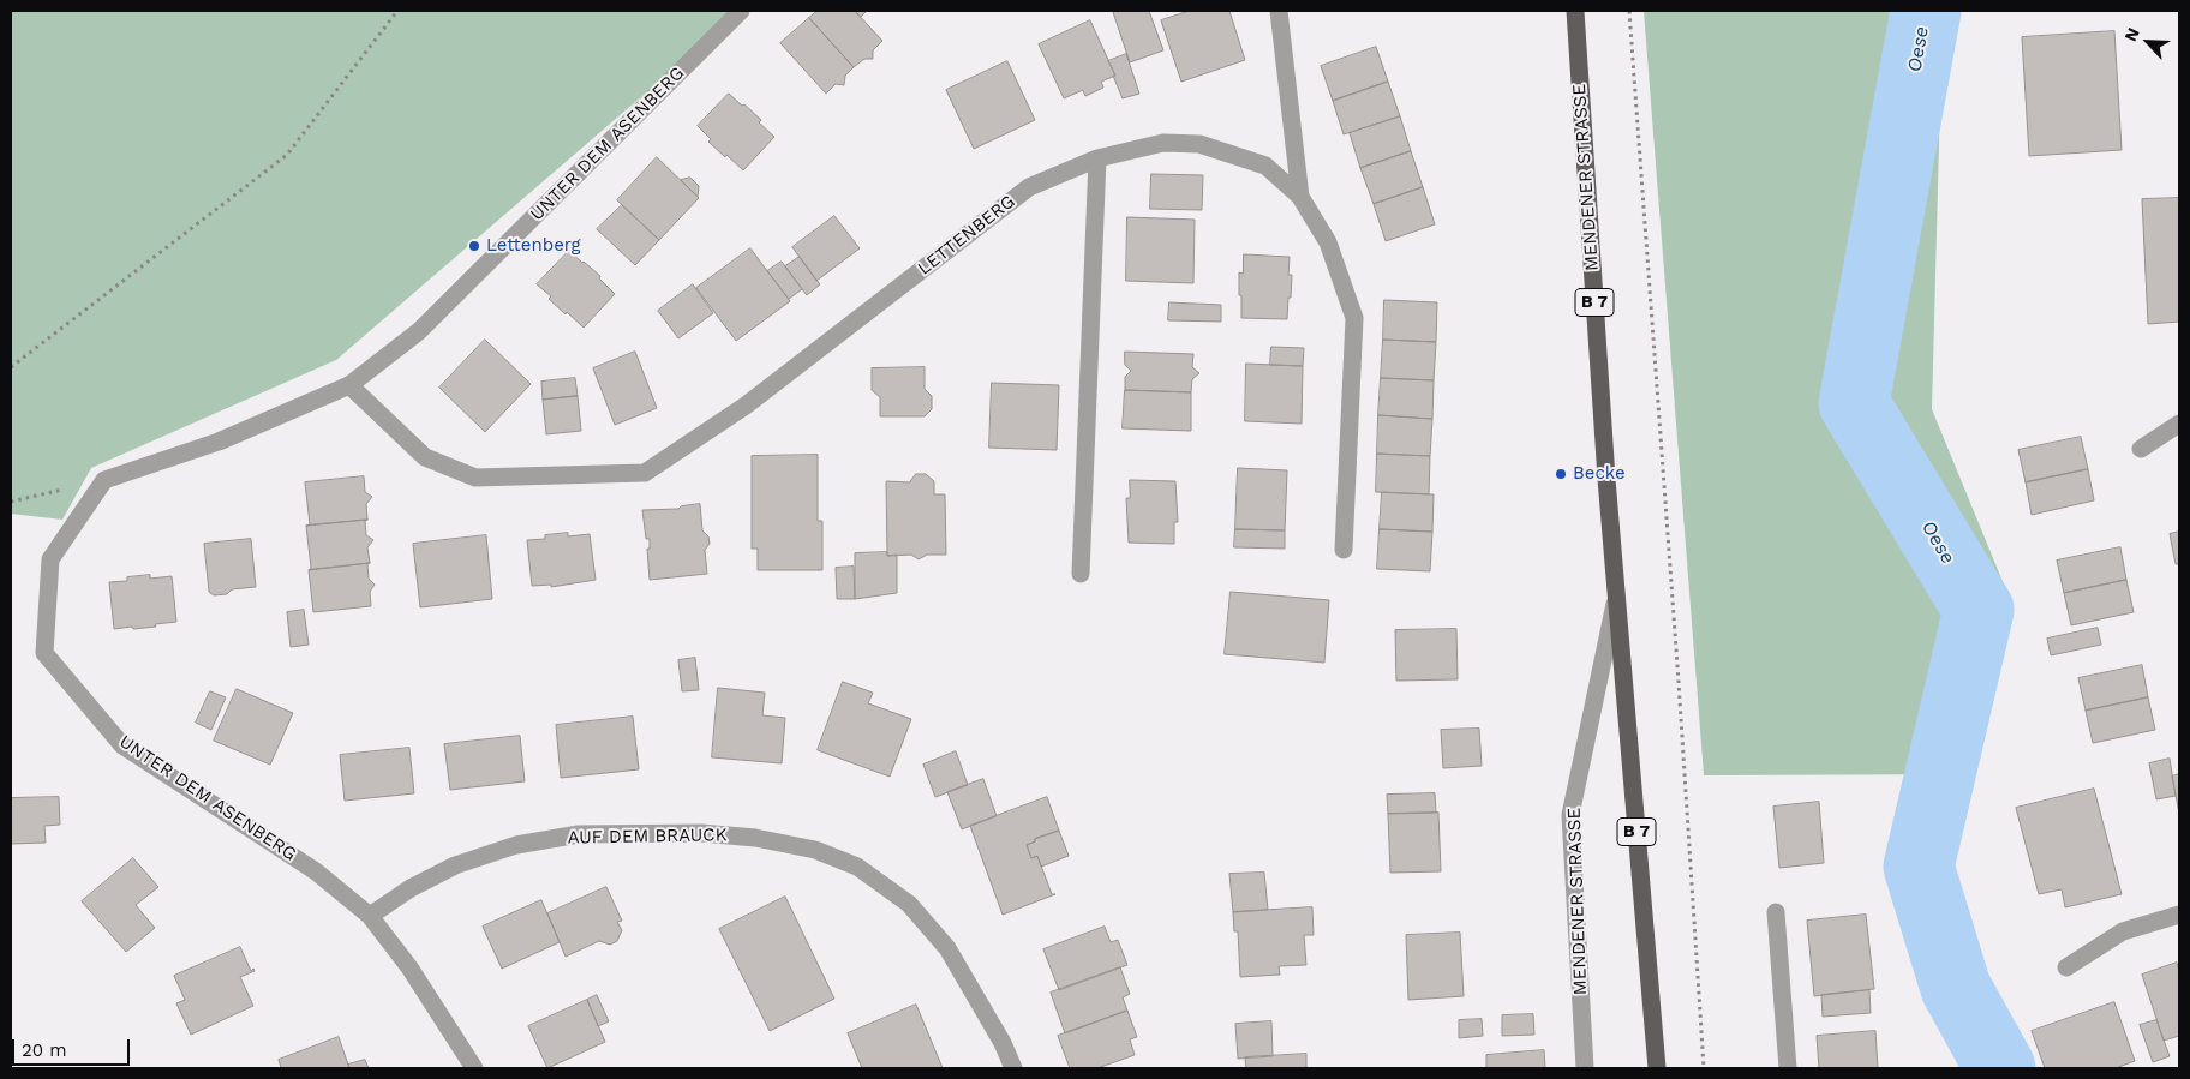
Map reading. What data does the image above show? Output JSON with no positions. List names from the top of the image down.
{
  "streets": {
    "main road": ["MENDENER STRASSE", "B 7"],
    "street": ["UNTER DEM ASENBERG", "LETTENBERG", "AUF DEM BRAUCK"]
  },
  "crossings": [
    ["UNTER DEM ASENBERG", "LETTENBERG"],
    ["UNTER DEM ASENBERG", "AUF DEM BRAUCK"]
  ],
  "water": ["Oese"],
  "places": ["Lettenberg", "Becke"],
  "scale_bar": "20 m",
  "north": "top left"
}
